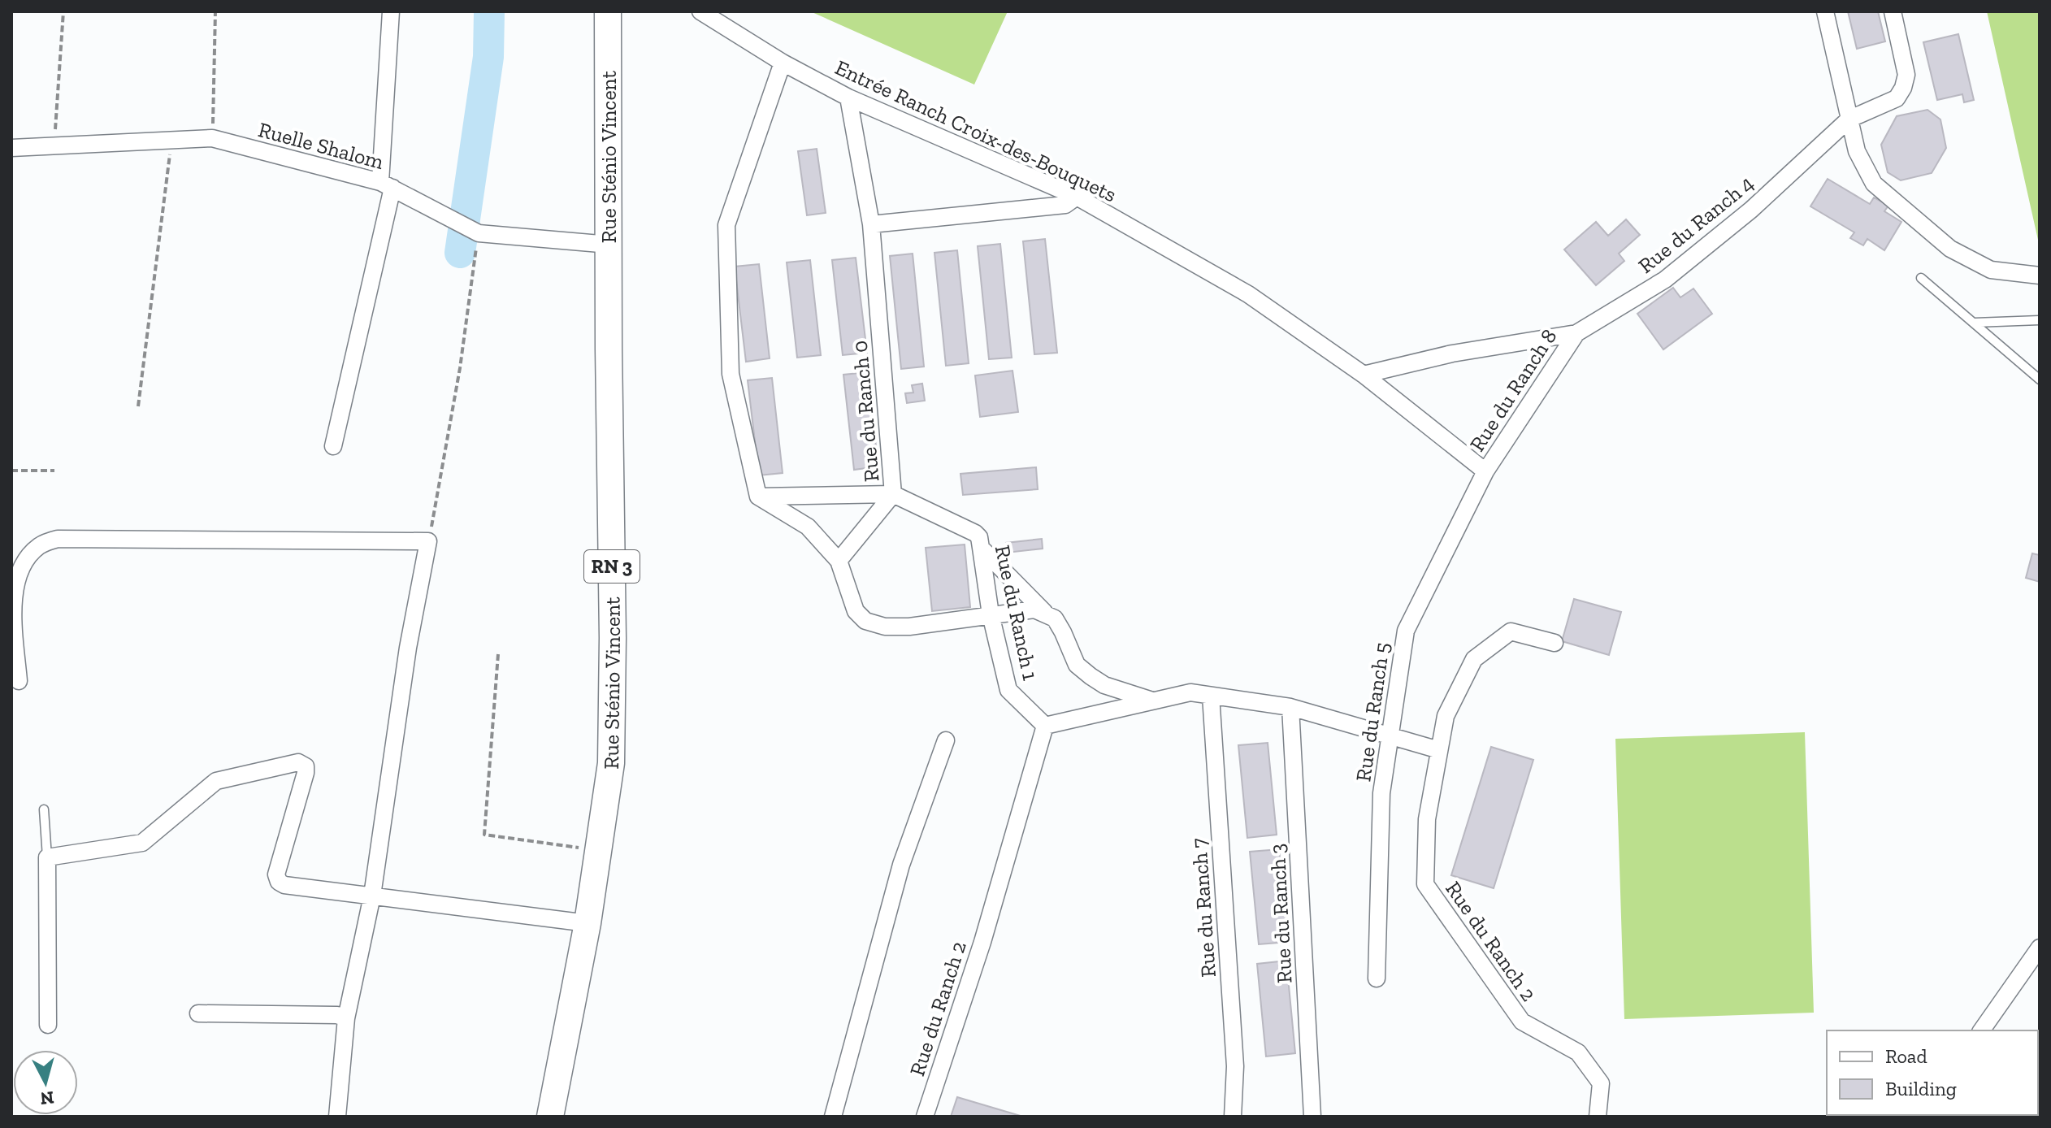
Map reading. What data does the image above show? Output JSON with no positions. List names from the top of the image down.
{
  "streets": {
    "main road": ["Rue Sténio Vincent", "RN 3"],
    "street": [
      "Entrée Ranch Croix-des-Bouquets",
      "Ruelle Shalom",
      "Rue du Ranch 4",
      "Rue du Ranch 8",
      "Rue du Ranch 0",
      "Rue du Ranch 1",
      "Rue du Ranch 5",
      "Rue du Ranch 7",
      "Rue du Ranch 3",
      "Rue du Ranch 2"
    ]
  },
  "crossings": [
    ["Entrée Ranch Croix-des-Bouquets", "Rue du Ranch 4"],
    ["Entrée Ranch Croix-des-Bouquets", "Rue du Ranch 8"],
    ["Entrée Ranch Croix-des-Bouquets", "Rue du Ranch 0"],
    ["Entrée Ranch Croix-des-Bouquets", "Rue du Ranch 5"],
    ["Ruelle Shalom", "Rue Sténio Vincent"],
    ["Rue du Ranch 4", "Rue du Ranch 8"],
    ["Rue du Ranch 8", "Rue du Ranch 5"],
    ["Rue du Ranch 0", "Rue du Ranch 1"],
    ["Rue du Ranch 1", "Rue du Ranch 2"]
  ],
  "legend": ["Road", "Building"],
  "north": "bottom"
}
